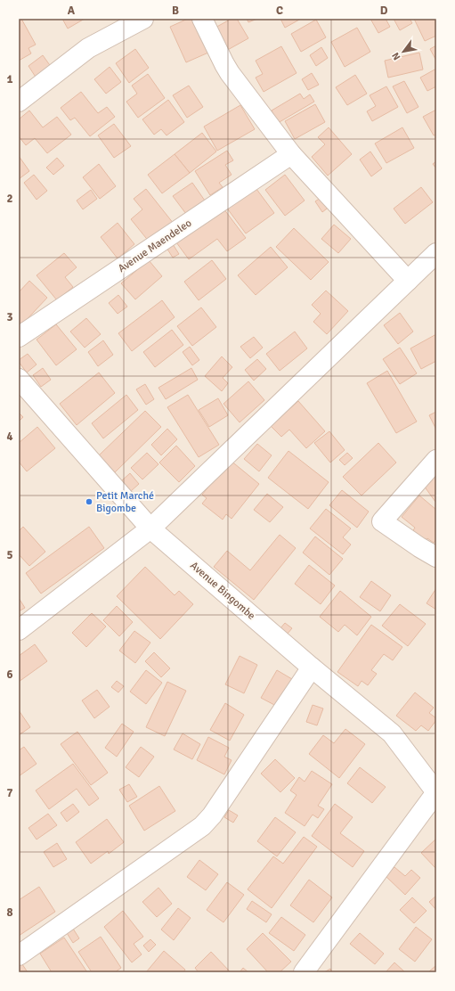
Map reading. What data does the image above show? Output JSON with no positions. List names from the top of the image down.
{
  "streets": {
    "street": ["Avenue Maendeleo", "Avenue Bingombe"]
  },
  "places": ["Petit Marché Bigombe"],
  "north": "bottom left",
  "grid": {
    "columns": [
      "A",
      "B",
      "C",
      "D"
    ],
    "rows": [
      "1",
      "2",
      "3",
      "4",
      "5",
      "6",
      "7",
      "8"
    ]
  }
}
